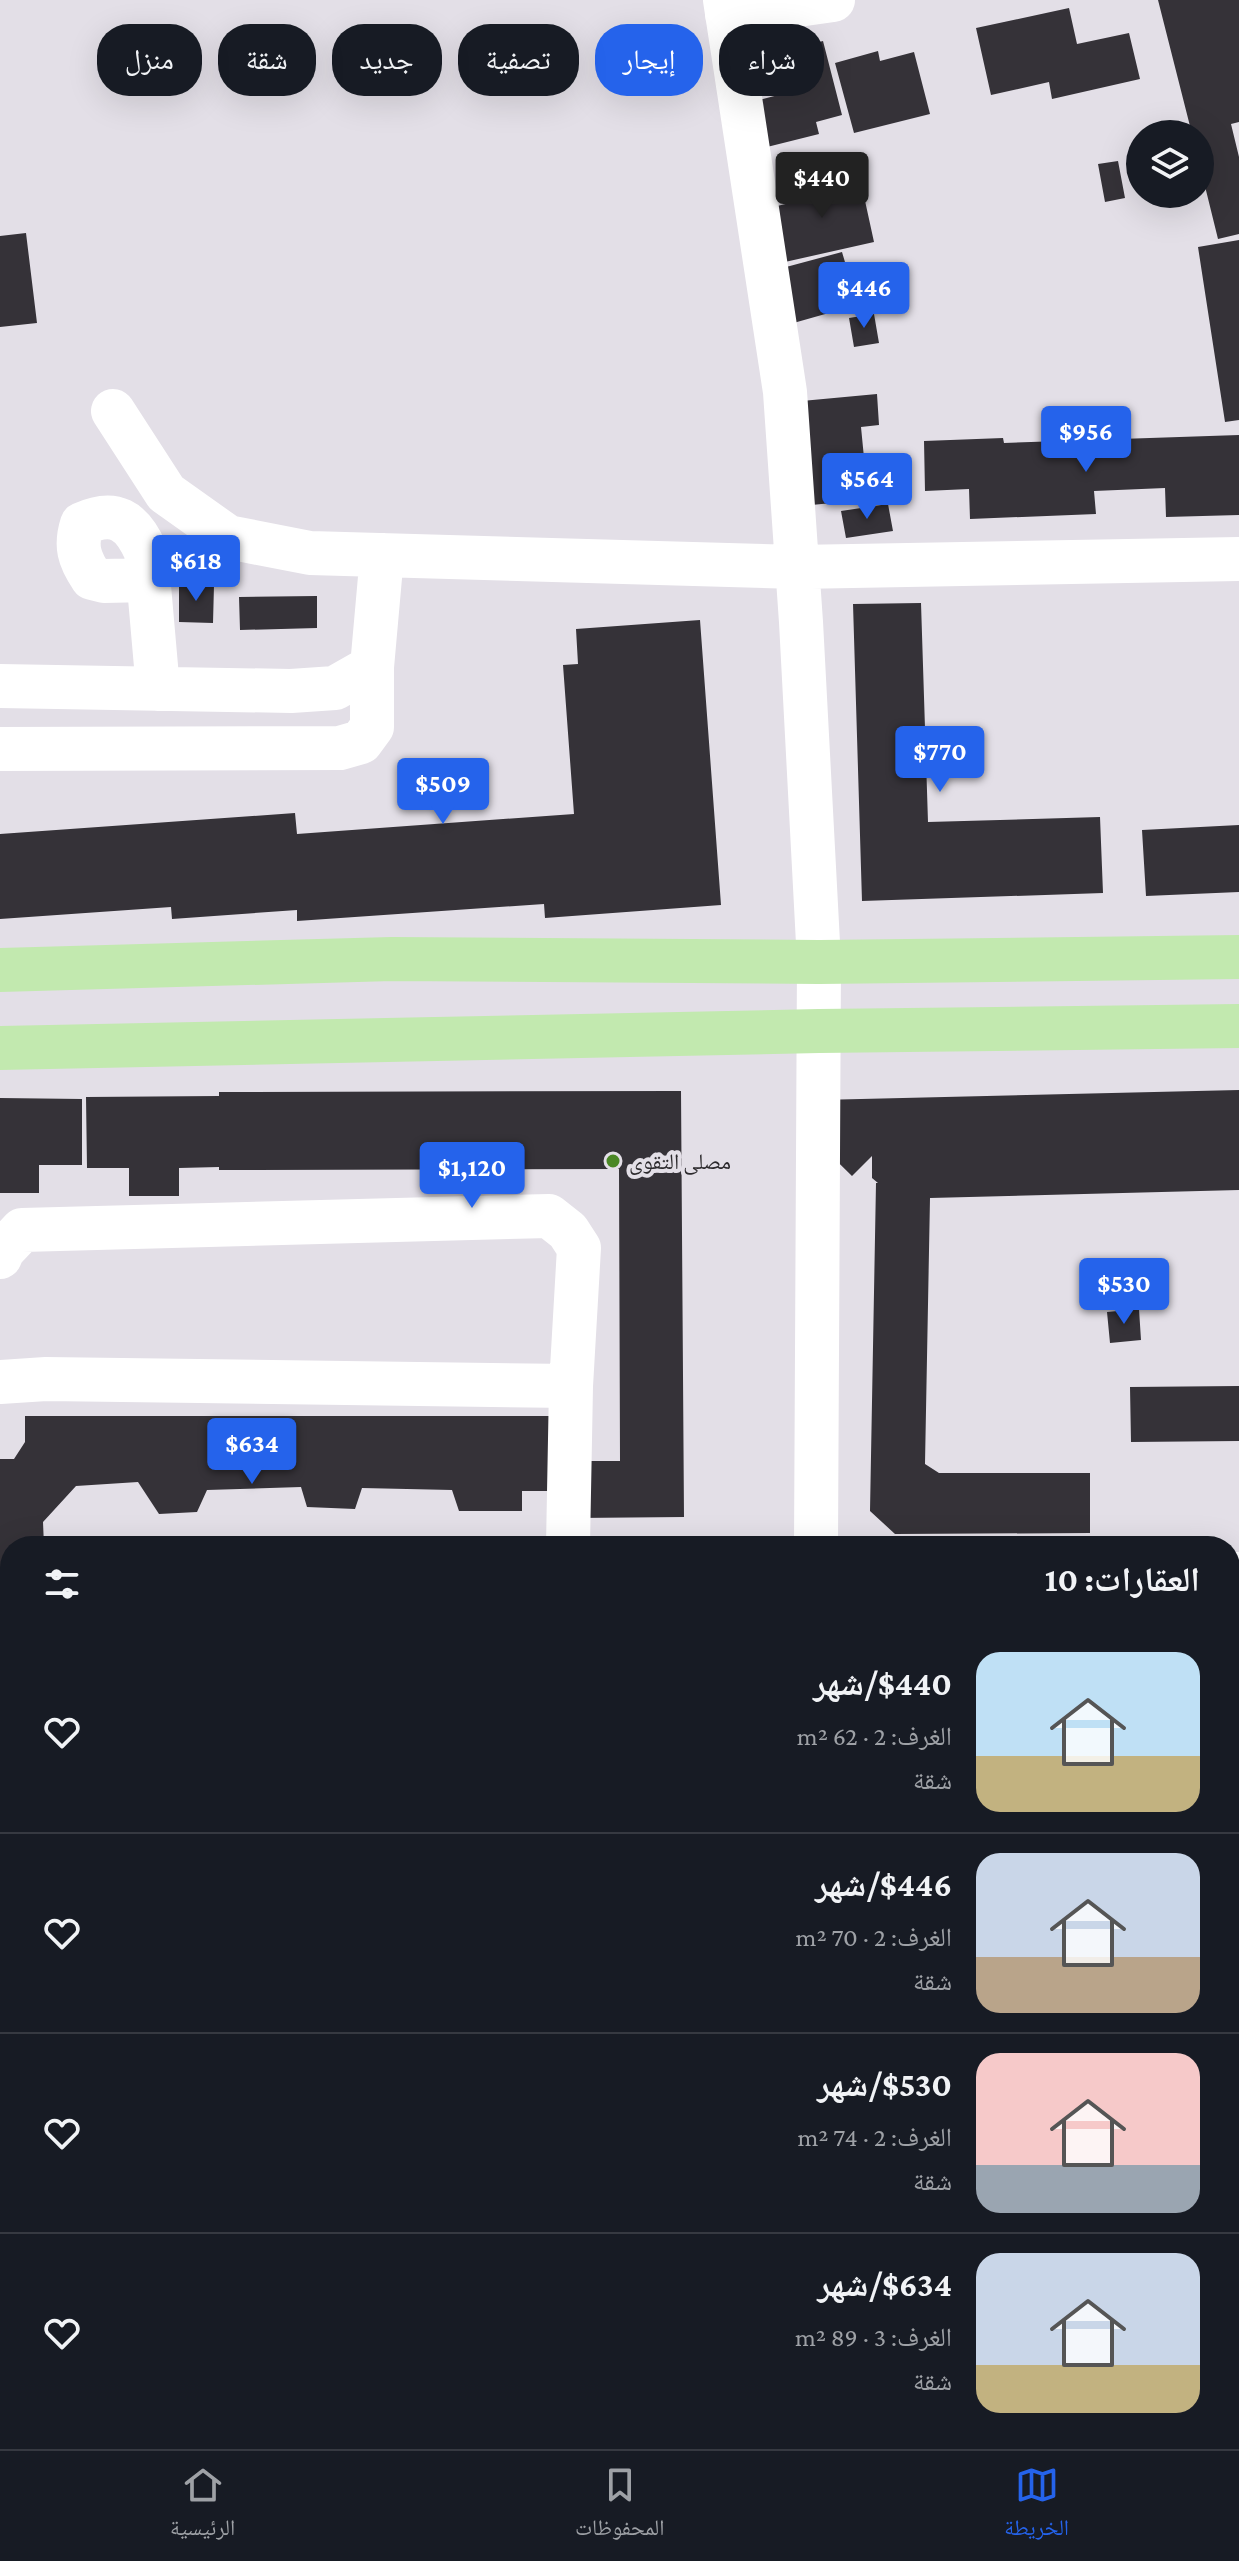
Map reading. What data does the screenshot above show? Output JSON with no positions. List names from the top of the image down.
{
  "places": ["مصلى التقوى"],
  "page": {
    "chip": [
      "شراء",
      "إيجار",
      "تصفية",
      "جديد",
      "شقة",
      "منزل"
    ],
    "price": [
      "$440",
      "$446",
      "$956",
      "$564",
      "$618",
      "$770",
      "$509",
      "$1,120",
      "$530",
      "$634"
    ],
    "heading": "العقارات: 10",
    "list": [
      {
        "name": "$440/شهر",
        "note": "الغرف: 2 · 62 m² · شقة"
      },
      {
        "name": "$446/شهر",
        "note": "الغرف: 2 · 70 m² · شقة"
      },
      {
        "name": "$530/شهر",
        "note": "الغرف: 2 · 74 m² · شقة"
      },
      {
        "name": "$634/شهر",
        "note": "الغرف: 3 · 89 m² · شقة"
      }
    ],
    "tabs": ["الخريطة", "المحفوظات", "الرئيسية"]
  }
}
